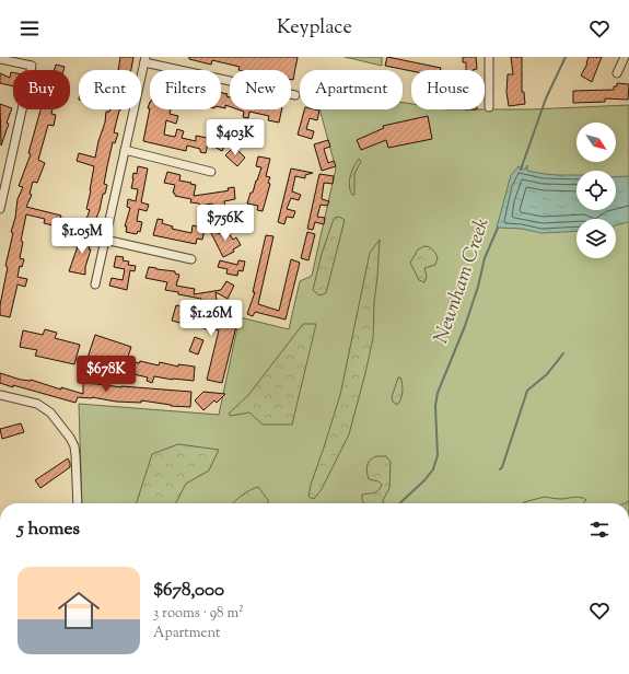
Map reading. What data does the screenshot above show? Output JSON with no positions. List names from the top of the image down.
{
  "water": ["Newnham Creek"],
  "north": "bottom right",
  "page": {
    "header": "Keyplace",
    "chip": [
      "Buy",
      "Rent",
      "Filters",
      "New",
      "Apartment",
      "House"
    ],
    "price": [
      "$403K",
      "$756K",
      "$1.05M",
      "$1.26M",
      "$678K"
    ],
    "heading": "5 homes",
    "list": [
      {
        "name": "$678,000",
        "note": "3 rooms · 98 m² · Apartment"
      }
    ]
  }
}
